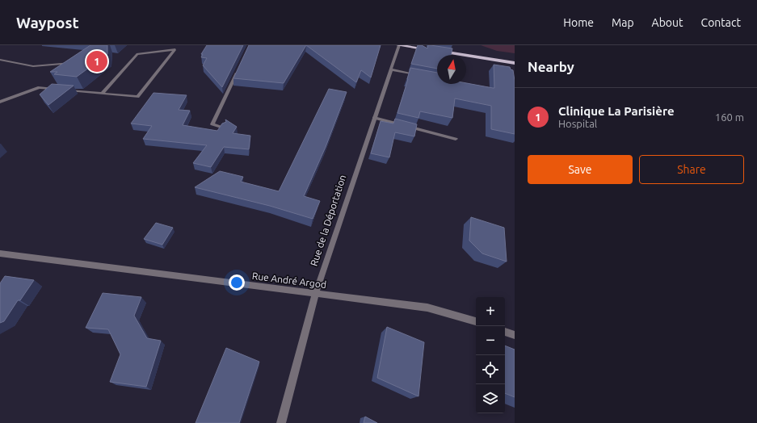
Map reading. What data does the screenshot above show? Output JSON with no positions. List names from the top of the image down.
{
  "streets": {
    "street": ["Rue de la Déportation", "Rue André Argod"]
  },
  "crossings": [
    ["Rue de la Déportation", "Rue André Argod"]
  ],
  "north": "top",
  "page": {
    "header": "Waypost",
    "nav": [
      "Home",
      "Map",
      "About",
      "Contact"
    ],
    "heading": "Nearby",
    "pins": "1",
    "list": [
      {
        "mark": "1",
        "name": "Clinique La Parisière",
        "note": "Hospital",
        "value": "160 m"
      }
    ],
    "buttons": ["Save", "Share"],
    "map_buttons": ["+", "−"]
  }
}
